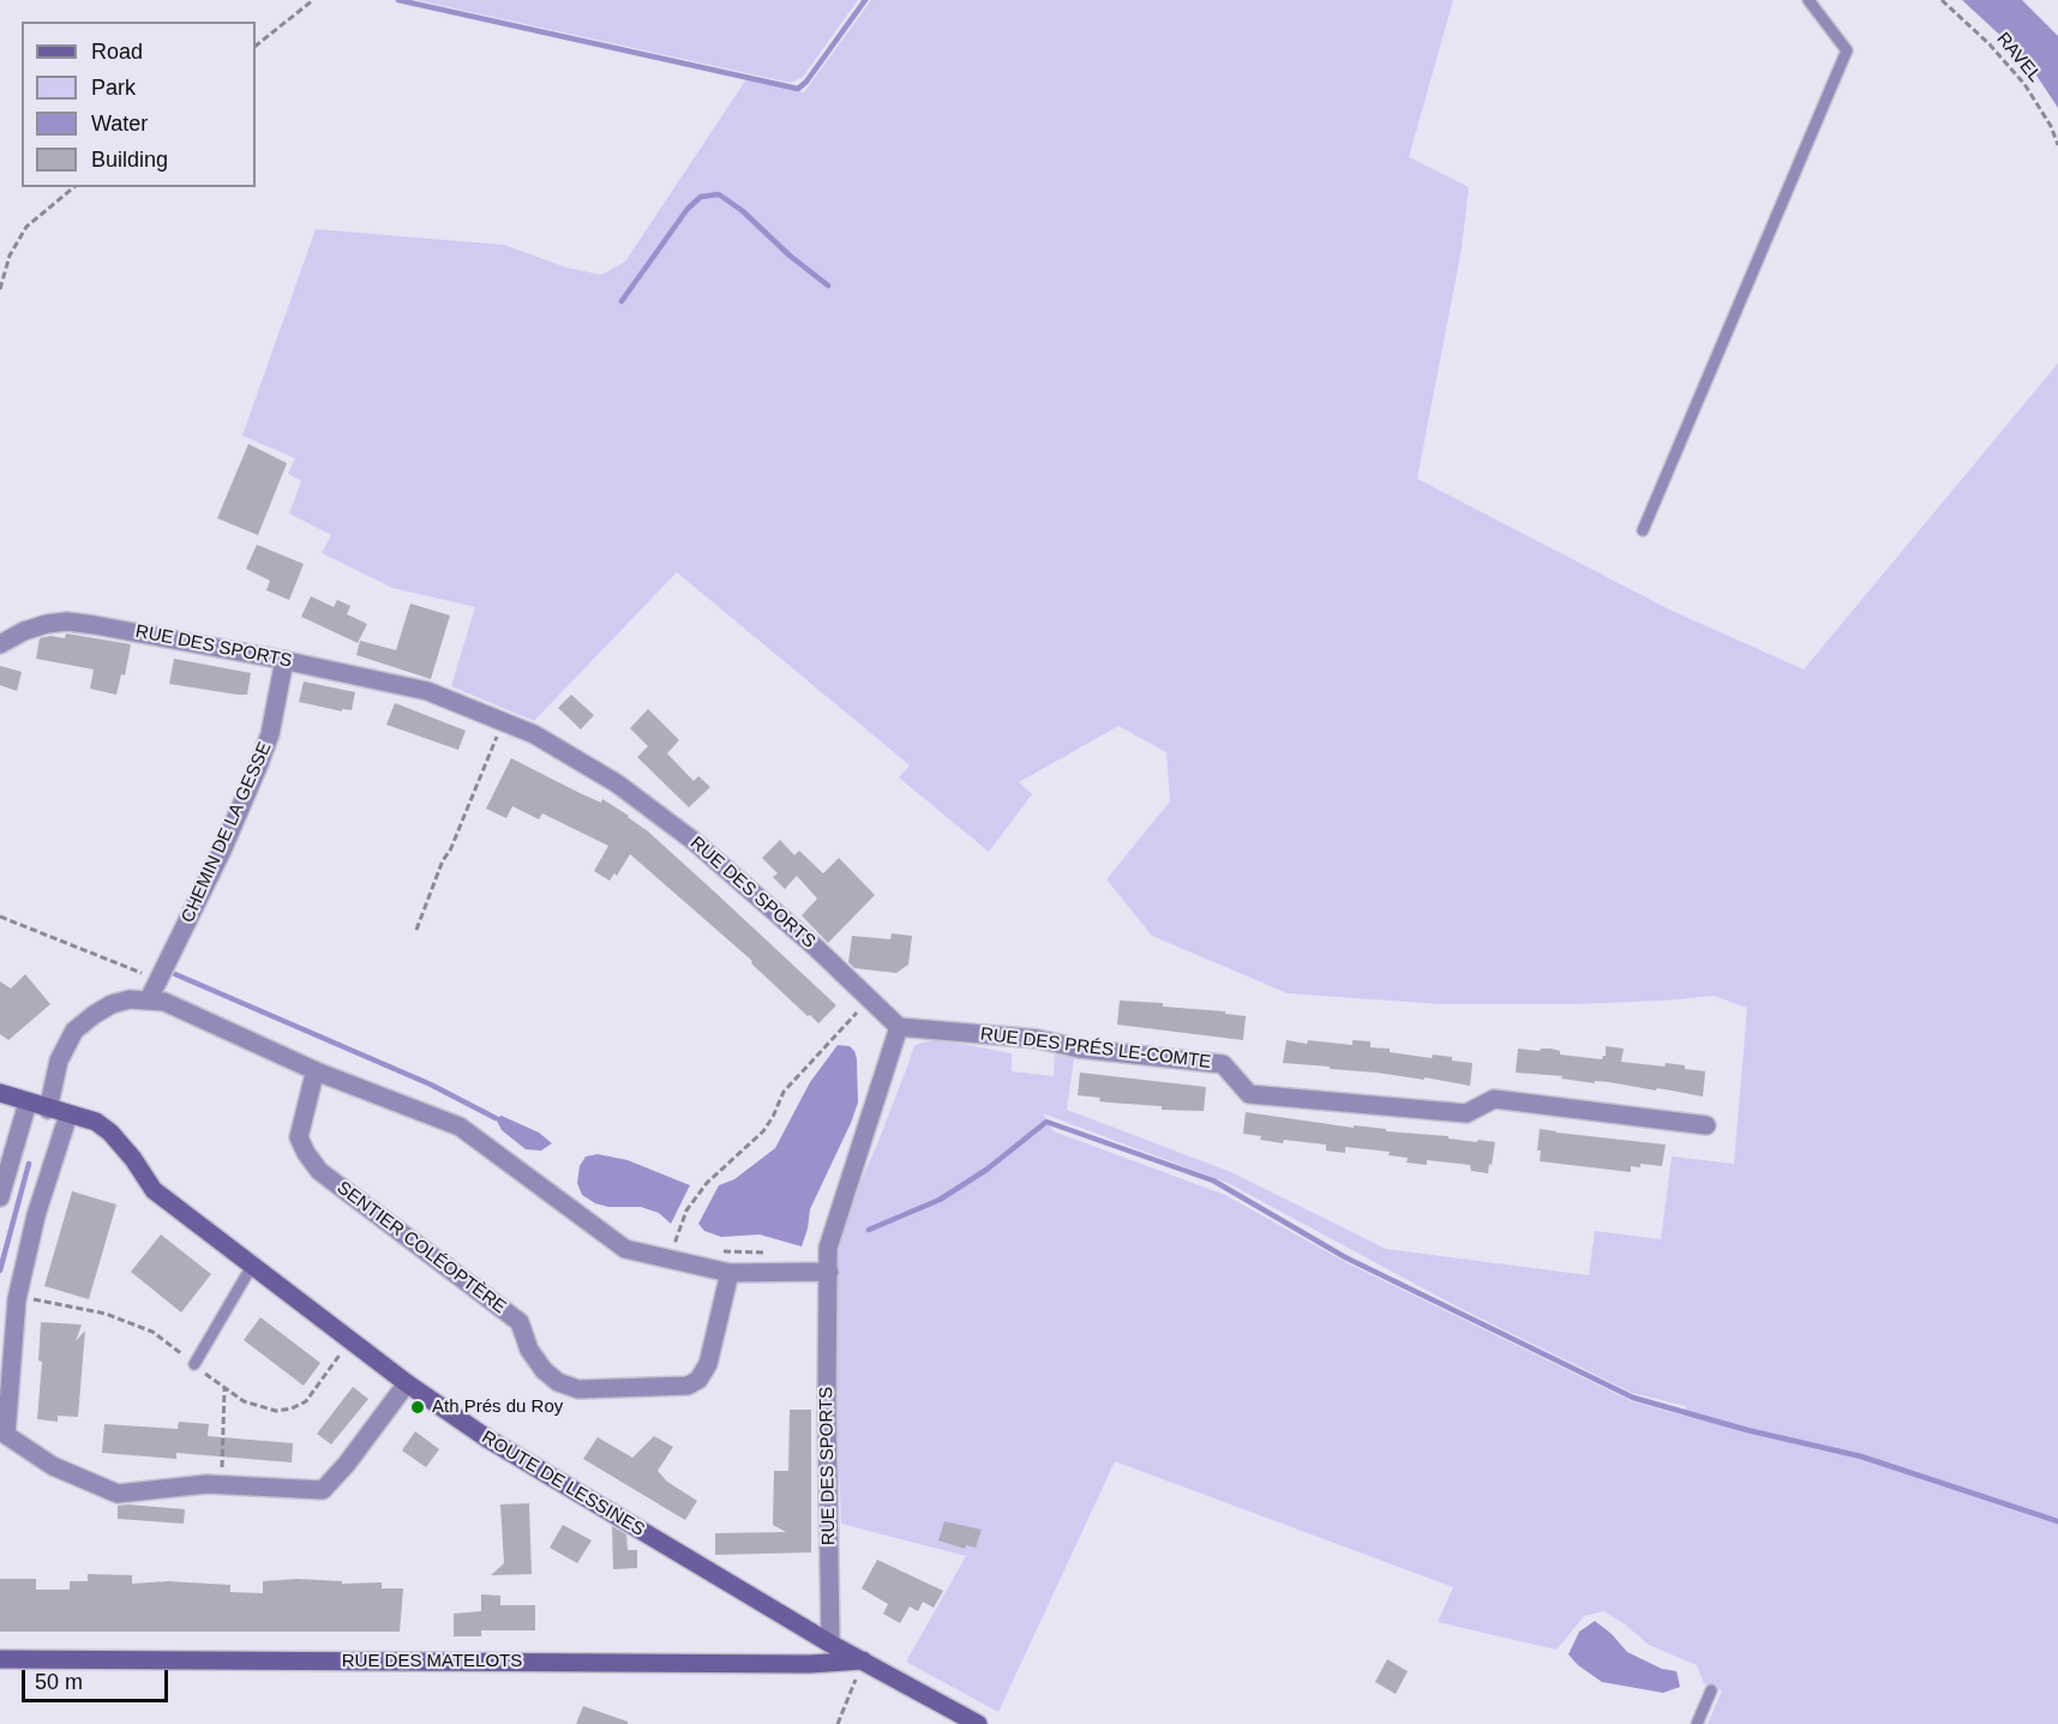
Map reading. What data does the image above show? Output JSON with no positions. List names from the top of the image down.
{
  "streets": {
    "main road": ["ROUTE DE LESSINES", "RUE DES MATELOTS"],
    "street": [
      "RUE DES SPORTS",
      "CHEMIN DE LA GESSE",
      "RUE DES PRÉS LE-COMTE",
      "SENTIER COLÉOPTÈRE"
    ],
    "path": ["RAVEL"]
  },
  "crossings": [
    ["RUE DES SPORTS", "CHEMIN DE LA GESSE"],
    ["RUE DES SPORTS", "RUE DES PRÉS LE-COMTE"],
    ["RUE DES SPORTS", "ROUTE DE LESSINES"],
    ["ROUTE DE LESSINES", "RUE DES MATELOTS"]
  ],
  "places": ["Ath Prés du Roy"],
  "legend": [
    "Road",
    "Park",
    "Water",
    "Building"
  ],
  "scale_bar": "50 m"
}
